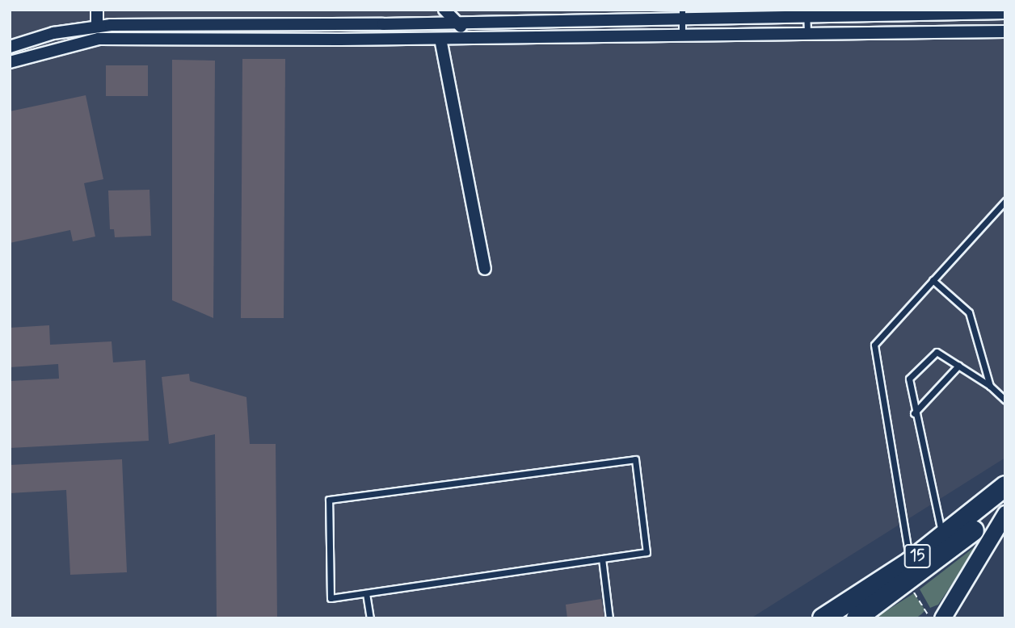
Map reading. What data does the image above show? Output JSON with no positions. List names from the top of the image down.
{
  "streets": {
    "highway": ["15"]
  }
}
